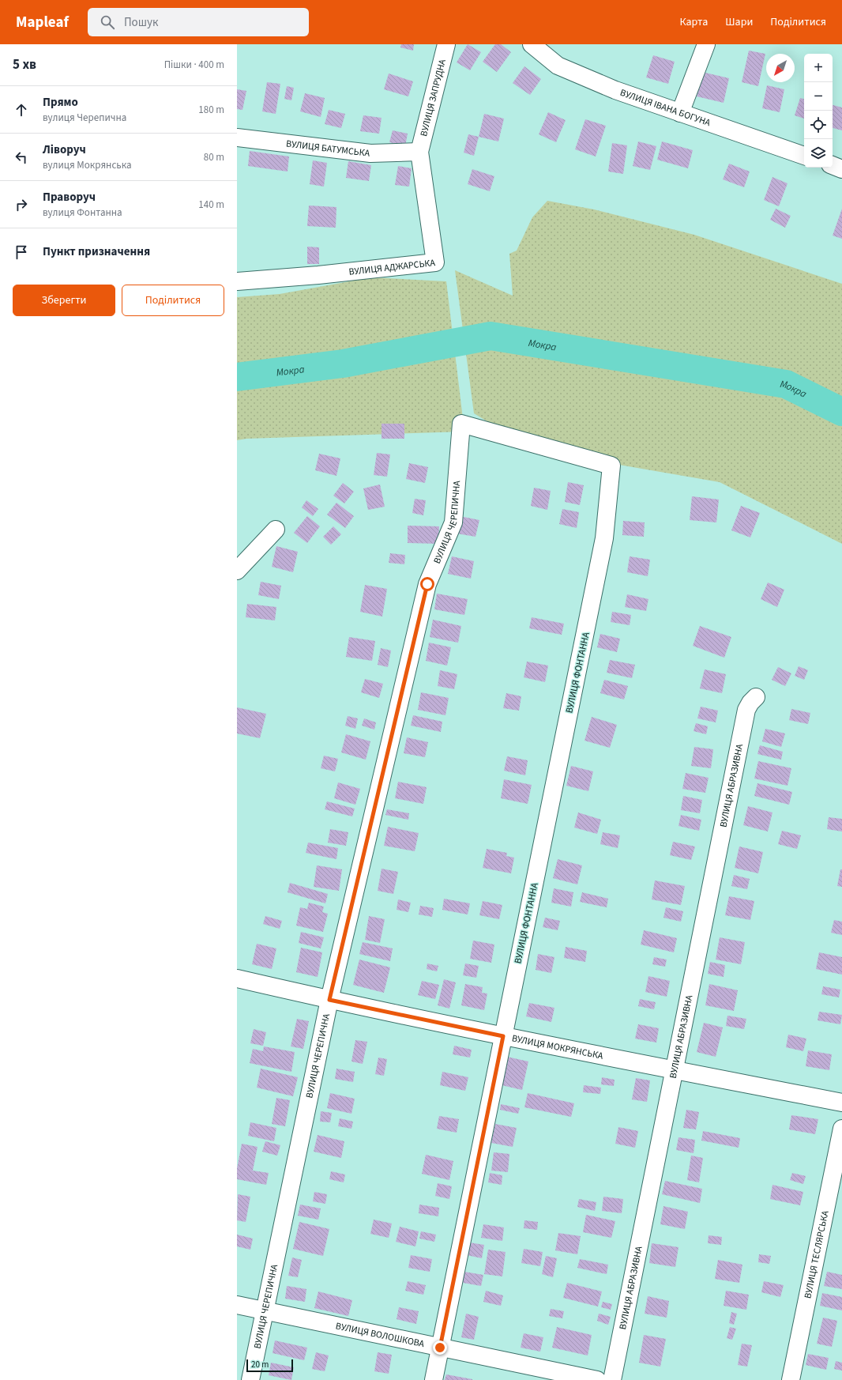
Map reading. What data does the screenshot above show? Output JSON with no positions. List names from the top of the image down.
{
  "streets": {
    "street": [
      "ВУЛИЦЯ ЗАПРУДНА",
      "ВУЛИЦЯ ІВАНА БОГУНА",
      "ВУЛИЦЯ БАТУМСЬКА",
      "ВУЛИЦЯ АДЖАРСЬКА",
      "ВУЛИЦЯ ЧЕРЕПИЧНА",
      "ВУЛИЦЯ ФОНТАННА",
      "ВУЛИЦЯ АБРАЗИВНА",
      "ВУЛИЦЯ МОКРЯНСЬКА",
      "ВУЛИЦЯ ТЕСЛЯРСЬКА",
      "ВУЛИЦЯ ВОЛОШКОВА"
    ]
  },
  "crossings": [
    ["ВУЛИЦЯ ЗАПРУДНА", "ВУЛИЦЯ БАТУМСЬКА"],
    ["ВУЛИЦЯ ЗАПРУДНА", "ВУЛИЦЯ АДЖАРСЬКА"],
    ["ВУЛИЦЯ БАТУМСЬКА", "ВУЛИЦЯ АДЖАРСЬКА"],
    ["ВУЛИЦЯ ЧЕРЕПИЧНА", "ВУЛИЦЯ ФОНТАННА"],
    ["ВУЛИЦЯ ЧЕРЕПИЧНА", "ВУЛИЦЯ МОКРЯНСЬКА"],
    ["ВУЛИЦЯ ЧЕРЕПИЧНА", "ВУЛИЦЯ ВОЛОШКОВА"],
    ["ВУЛИЦЯ ФОНТАННА", "ВУЛИЦЯ МОКРЯНСЬКА"],
    ["ВУЛИЦЯ ФОНТАННА", "ВУЛИЦЯ ВОЛОШКОВА"],
    ["ВУЛИЦЯ АБРАЗИВНА", "ВУЛИЦЯ МОКРЯНСЬКА"]
  ],
  "water": ["Мокра"],
  "scale_bar": "20 m",
  "north": "bottom left",
  "page": {
    "header": "Mapleaf",
    "search": "Пошук",
    "nav": ["Карта", "Шари", "Поділитися"],
    "heading": ["5 хв", "Пішки · 400 m"],
    "map_buttons": ["+", "−"],
    "list": [
      ["Прямо", "вулиця Черепична", "180 m"],
      ["Ліворуч", "вулиця Мокрянська", "80 m"],
      ["Праворуч", "вулиця Фонтанна", "140 m"],
      "Пункт призначення"
    ],
    "buttons": ["Зберегти", "Поділитися"],
    "scale": "20 m"
  }
}
